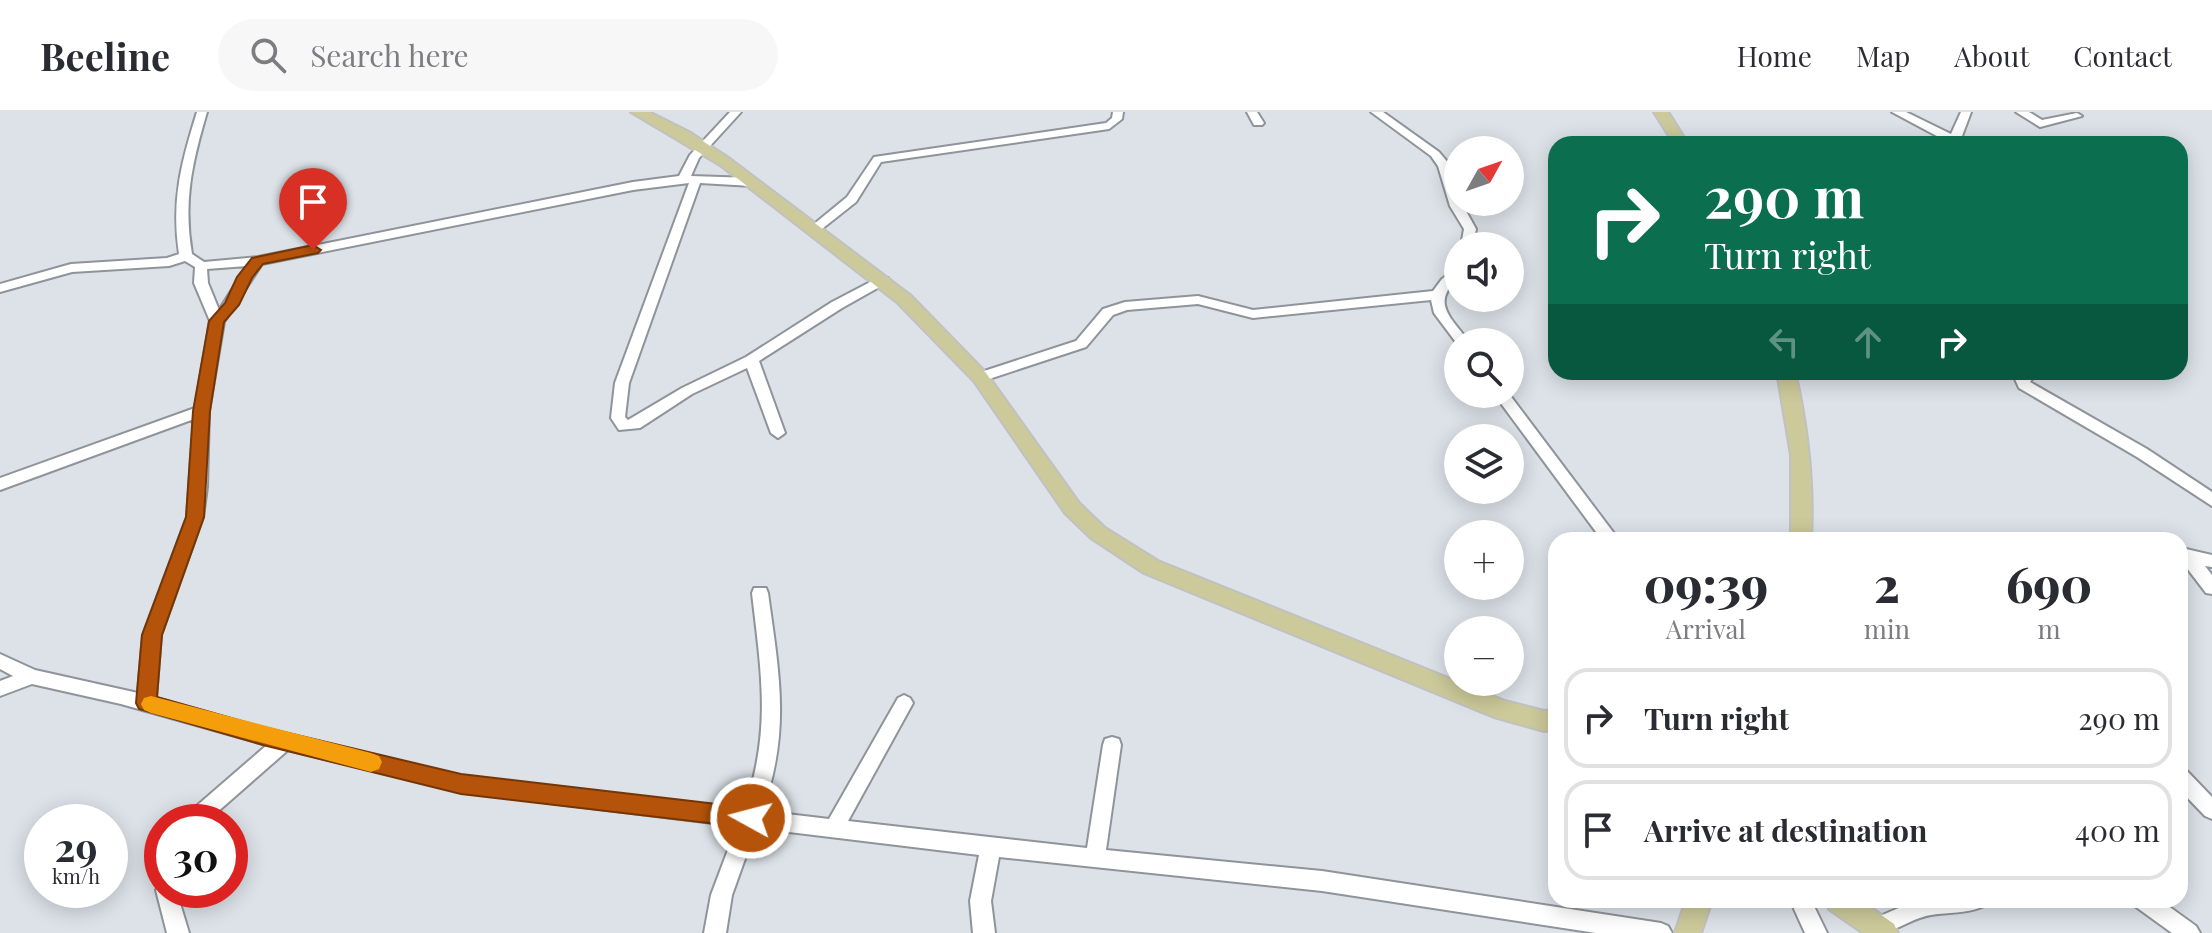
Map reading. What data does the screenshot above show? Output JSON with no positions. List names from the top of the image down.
{
  "north": "top right",
  "page": {
    "header": "Beeline",
    "search": "Search here",
    "nav": [
      "Home",
      "Map",
      "About",
      "Contact"
    ],
    "map_buttons": ["+", "−"],
    "turn": ["290 m", "Turn right"],
    "eta": [
      "09:39",
      "Arrival",
      "2",
      "min",
      "690",
      "m"
    ],
    "list": [
      {
        "name": "Turn right",
        "value": "290 m"
      },
      {
        "name": "Arrive at destination",
        "value": "400 m"
      }
    ],
    "speed": "29 km/h",
    "limit": "30"
  }
}
